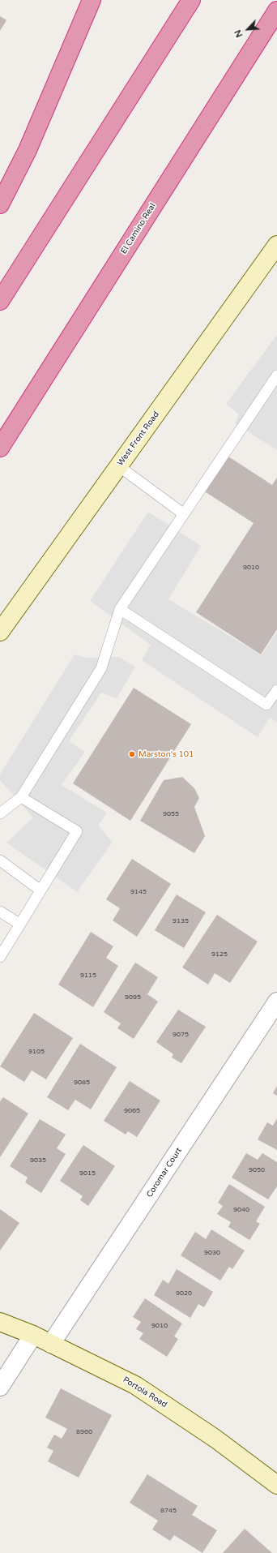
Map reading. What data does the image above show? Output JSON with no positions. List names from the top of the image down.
{
  "streets": {
    "highway": ["El Camino Real"],
    "street": ["West Front Road", "Coromar Court", "Portola Road"]
  },
  "crossings": [
    ["Coromar Court", "Portola Road"]
  ],
  "places": ["Marston's 101"],
  "house_numbers": [
    "9010",
    "9055",
    "9145",
    "9135",
    "9125",
    "9115",
    "9095",
    "9075",
    "9105",
    "9085",
    "9065",
    "9035",
    "9050",
    "9015",
    "9040",
    "9030",
    "9020",
    "9010",
    "8960",
    "8745"
  ],
  "north": "bottom left"
}
